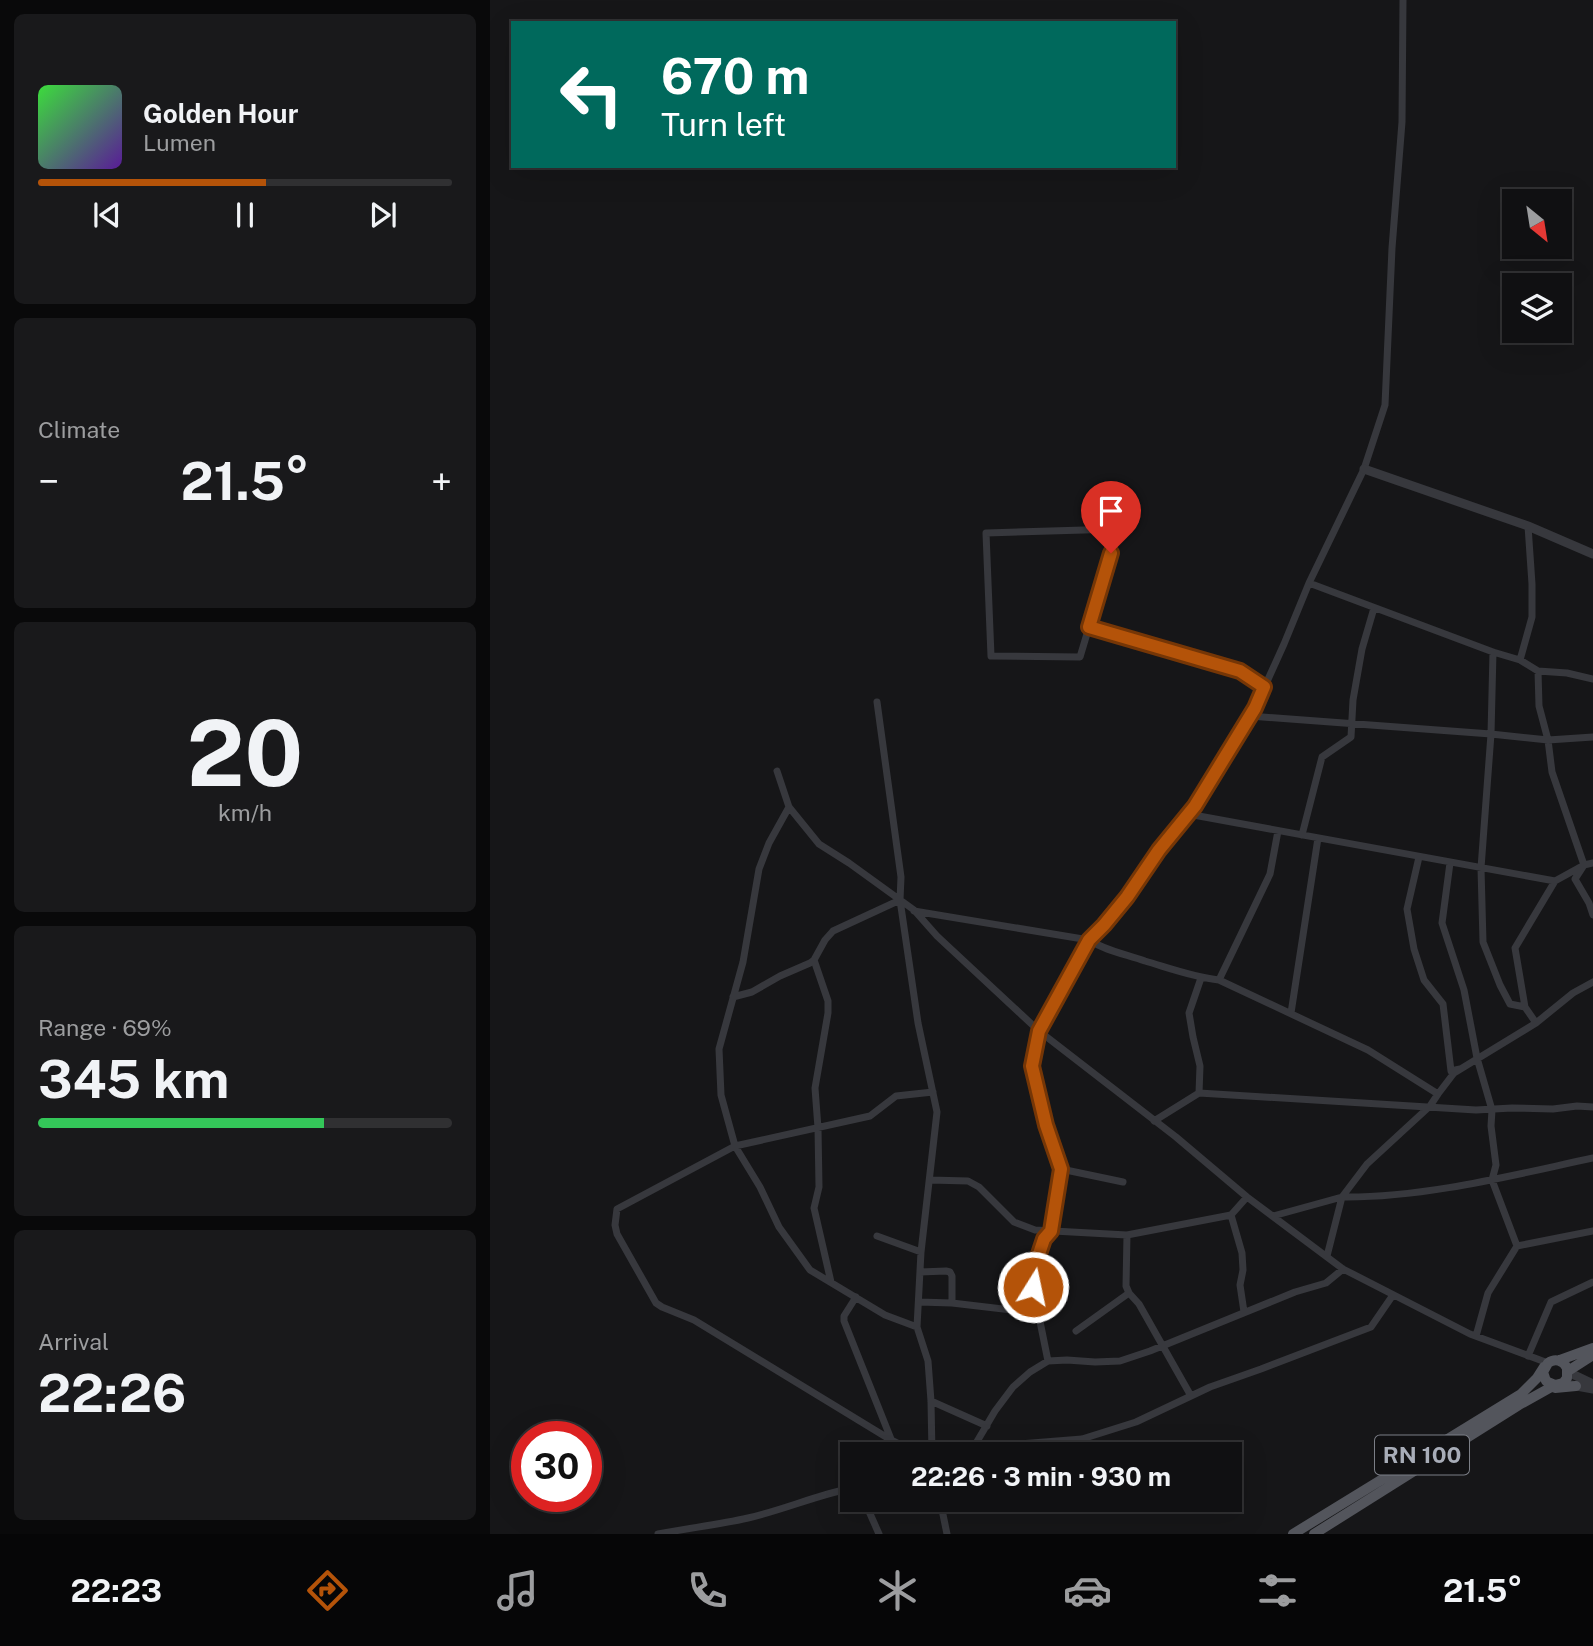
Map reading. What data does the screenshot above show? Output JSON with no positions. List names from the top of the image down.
{
  "streets": {
    "main road": ["RN 100"]
  },
  "north": "bottom right",
  "page": {
    "turn": ["670 m", "Turn left"],
    "song": ["Golden Hour", "Lumen"],
    "tile": [
      "Climate",
      ["20", "km/h"],
      ["Range · 69%", "345 km"],
      ["Arrival", "22:26"]
    ],
    "heat": ["−", "21.5°", "+"],
    "limit": "30",
    "trip": "22:26 · 3 min · 930 m",
    "tabs": ["22:23", "21.5°"]
  }
}
